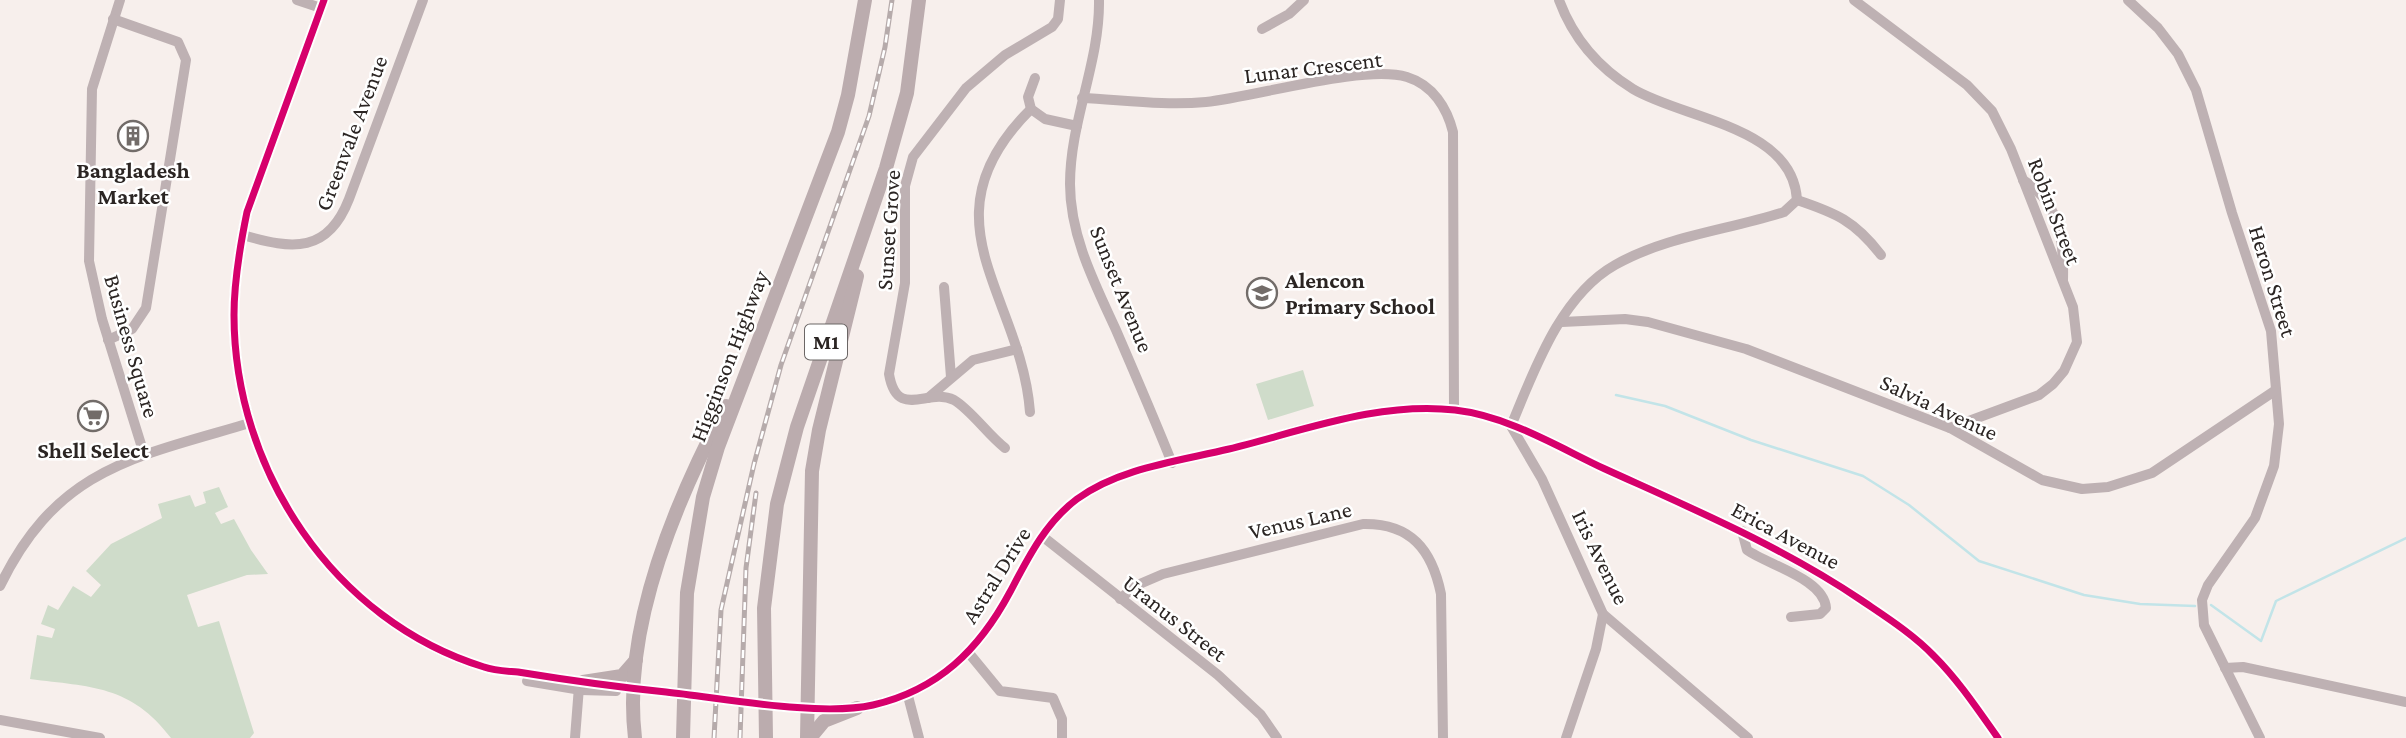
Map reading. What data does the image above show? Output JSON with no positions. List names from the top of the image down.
{
  "streets": {
    "highway": ["M1", "Higginson Highway"],
    "street": [
      "Lunar Crescent",
      "Greenvale Avenue",
      "Robin Street",
      "Sunset Grove",
      "Heron Street",
      "Sunset Avenue",
      "Business Square",
      "Salvia Avenue",
      "Venus Lane",
      "Erica Avenue",
      "Iris Avenue",
      "Astral Drive",
      "Uranus Street"
    ]
  },
  "crossings": [
    ["Lunar Crescent", "Sunset Avenue"],
    ["Lunar Crescent", "Astral Drive"],
    ["Robin Street", "Salvia Avenue"],
    ["Heron Street", "Salvia Avenue"],
    ["Sunset Avenue", "Astral Drive"],
    ["Venus Lane", "Uranus Street"],
    ["Erica Avenue", "Iris Avenue"],
    ["Erica Avenue", "Astral Drive"],
    ["Iris Avenue", "Astral Drive"],
    ["Astral Drive", "Uranus Street"]
  ],
  "places": {
    "building": ["Bangladesh Market"],
    "school or university": ["Alencon Primary School"],
    "supermarket": ["Shell Select"]
  }
}
